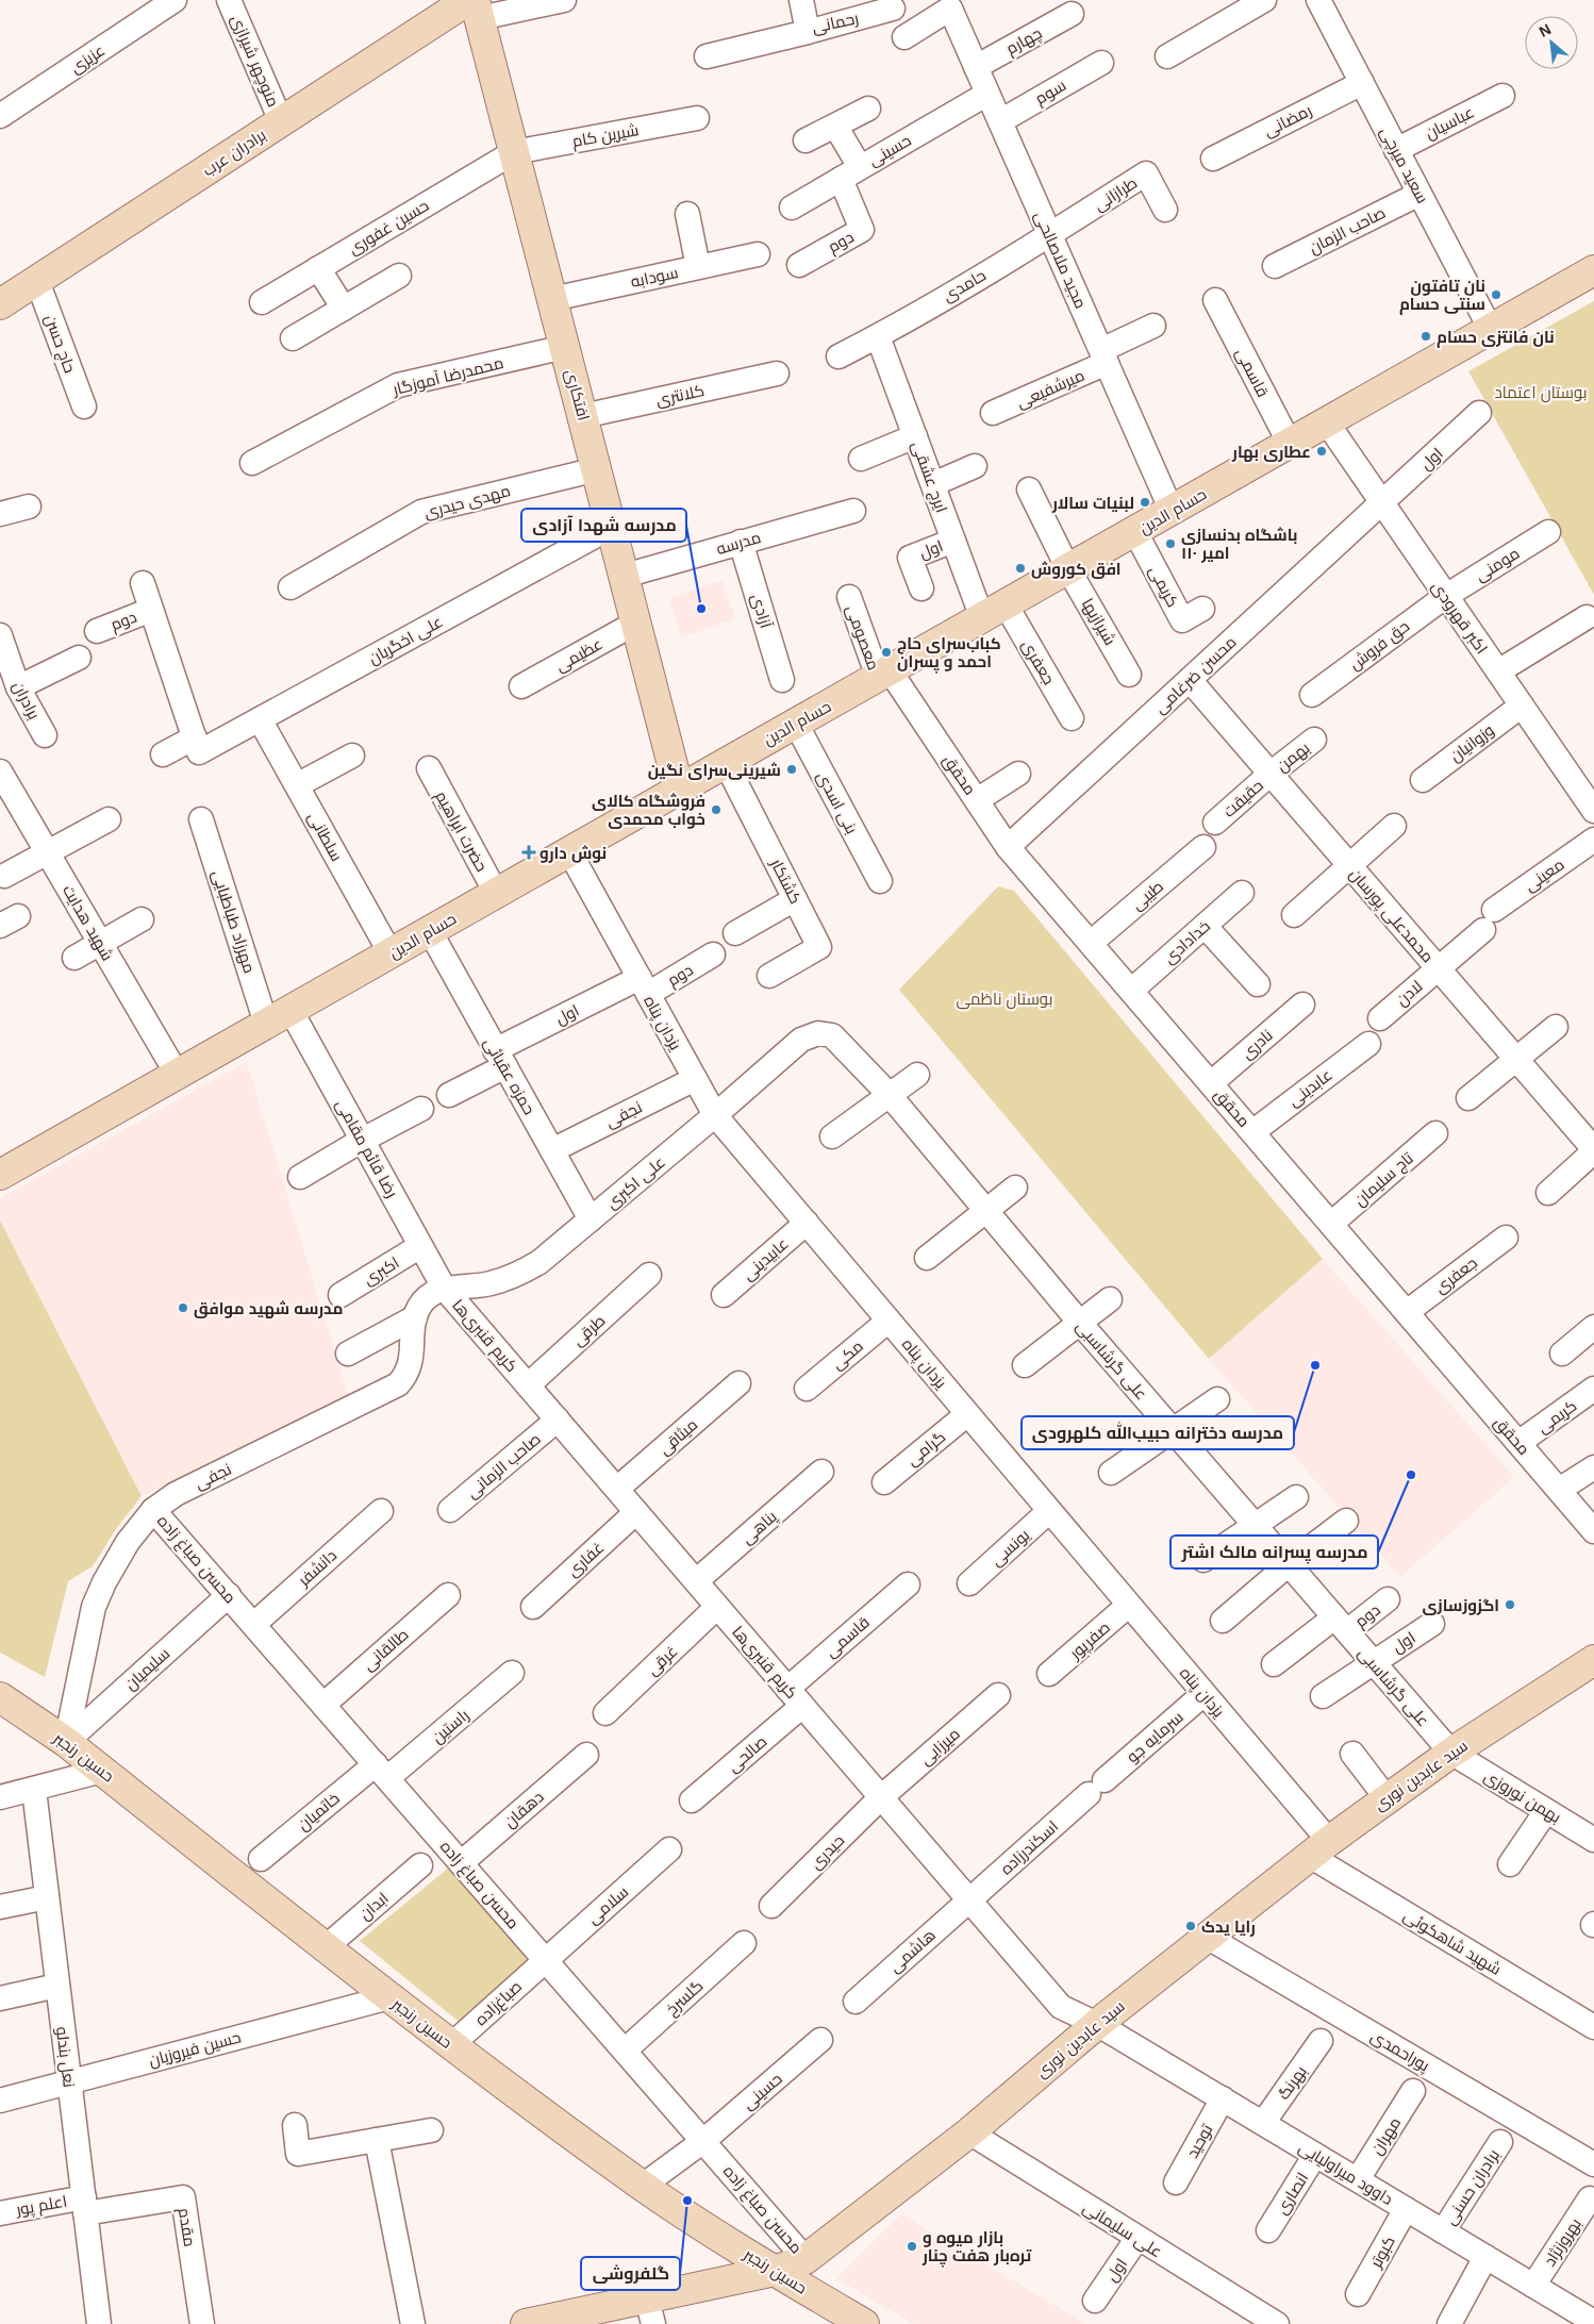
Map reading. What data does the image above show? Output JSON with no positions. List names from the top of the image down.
{
  "streets": {
    "main road": [
      "برادران عرب",
      "افتکاری",
      "حسام الدین",
      "حسین رنجبر",
      "سید عابدین نوری"
    ],
    "street": [
      "رحمانی",
      "چهارم",
      "عزیزی",
      "منوچهر شیرازی",
      "سوم",
      "رمضانی",
      "عباسیان",
      "شیرین کام",
      "حسینی",
      "سعید میرچی",
      "طرازانی",
      "حسین غفوری",
      "صاحب الزمان",
      "دوم",
      "مجید ملاصالحی",
      "سودابه",
      "حامدی",
      "حاج حسن",
      "قاسمی",
      "محمدرضا آموزگار",
      "میرشفیعی",
      "کلانتری",
      "اول",
      "ایرج عشقی",
      "مهدی حیدری",
      "مدرسه",
      "مومنی",
      "کریمی",
      "آزادی",
      "اکبر قهرودی",
      "شیرازیها",
      "معصومی",
      "علی اخگریان",
      "حق فروش",
      "عظیمی",
      "جعفری",
      "محسن ضرغامی",
      "برادران",
      "وزوانیان",
      "بهمن",
      "محقق",
      "حقیقت",
      "بنی اسدی",
      "حضرت ابراهیم",
      "سلطانی",
      "معینی",
      "کشتکار",
      "طیبی",
      "محمدعلی پورسان",
      "مهرزاد طباطبایی",
      "شهید هدایت",
      "خدادادی",
      "لادن",
      "یزدان پناه",
      "نادری",
      "حمزه عقبائی",
      "عابدینی",
      "نجفی",
      "رضا قائم مقامی",
      "تاج سلیمان",
      "علی اکبری",
      "عابیدینی",
      "اکبری",
      "طرقی",
      "کریم قنبری‌ها",
      "مکی",
      "علی گرشاسبی",
      "میثاقی",
      "گرامی",
      "صاحب الزمانی",
      "پناهی",
      "یونسی",
      "محسن صباغ زاده",
      "غفاری",
      "دانشفر",
      "صفرپور",
      "طالقانی",
      "غرقی",
      "سلیمیان",
      "راستین",
      "سرمایه جو",
      "میرزایی",
      "صالحی",
      "بهمن نوروزی",
      "دهقان",
      "خاتمیان",
      "اسکندرزاده",
      "حیدری",
      "سلامی",
      "ابدان",
      "شهید شاهکوئی",
      "هاشمی",
      "گلسرخ",
      "صباغ‌زاده",
      "حسین فیروزیان",
      "پوراحمدی",
      "نعل بندلو",
      "بهرنگ",
      "مهران",
      "توحید",
      "داوود میراولیایی",
      "برادران حسنی",
      "انصاری",
      "اعلم پور",
      "مقدم",
      "علی سلیمانی",
      "بهروزنژاد",
      "کبوتر"
    ]
  },
  "crossings": [
    ["چهارم", "مجید ملاصالحی"],
    ["منوچهر شیرازی", "برادران عرب"],
    ["سوم", "مجید ملاصالحی"],
    ["رمضانی", "سعید میرچی"],
    ["عباسیان", "سعید میرچی"],
    ["شیرین کام", "حسین غفوری"],
    ["شیرین کام", "افتکاری"],
    ["حسینی", "دوم"],
    ["حسینی", "مجید ملاصالحی"],
    ["حسینی", "محسن صباغ زاده"],
    ["برادران عرب", "حاج حسن"],
    ["برادران عرب", "افتکاری"],
    ["سعید میرچی", "صاحب الزمان"],
    ["سعید میرچی", "حسام الدین"],
    ["طرازانی", "مجید ملاصالحی"],
    ["طرازانی", "حامدی"],
    ["حسین غفوری", "افتکاری"],
    ["دوم", "اول"],
    ["دوم", "یزدان پناه"],
    ["دوم", "علی گرشاسبی"],
    ["مجید ملاصالحی", "حامدی"],
    ["مجید ملاصالحی", "میرشفیعی"],
    ["مجید ملاصالحی", "حسام الدین"],
    ["سودابه", "افتکاری"],
    ["حامدی", "ایرج عشقی"],
    ["قاسمی", "حسام الدین"],
    ["قاسمی", "کریم قنبری‌ها"],
    ["قاسمی", "صالحی"],
    ["محمدرضا آموزگار", "افتکاری"],
    ["افتکاری", "کلانتری"],
    ["افتکاری", "مهدی حیدری"],
    ["افتکاری", "حسام الدین"],
    ["افتکاری", "مدرسه"],
    ["افتکاری", "علی اخگریان"],
    ["افتکاری", "عظیمی"],
    ["اول", "ایرج عشقی"],
    ["اول", "اکبر قهرودی"],
    ["اول", "محسن ضرغامی"],
    ["اول", "یزدان پناه"],
    ["اول", "حمزه عقبائی"],
    ["اول", "علی گرشاسبی"],
    ["اول", "علی سلیمانی"],
    ["ایرج عشقی", "حسام الدین"],
    ["ایرج عشقی", "جعفری"],
    ["حسام الدین", "کریمی"],
    ["حسام الدین", "اکبر قهرودی"],
    ["حسام الدین", "شیرازیها"],
    ["حسام الدین", "معصومی"],
    ["حسام الدین", "جعفری"],
    ["حسام الدین", "محقق"],
    ["حسام الدین", "بنی اسدی"],
    ["حسام الدین", "حضرت ابراهیم"],
    ["حسام الدین", "سلطانی"],
    ["حسام الدین", "کشتکار"],
    ["حسام الدین", "مهرزاد طباطبایی"],
    ["حسام الدین", "شهید هدایت"],
    ["حسام الدین", "یزدان پناه"],
    ["حسام الدین", "حمزه عقبائی"],
    ["حسام الدین", "رضا قائم مقامی"],
    ["مدرسه", "آزادی"],
    ["مومنی", "اکبر قهرودی"],
    ["مومنی", "حق فروش"],
    ["کریمی", "محقق"],
    ["اکبر قهرودی", "حق فروش"],
    ["اکبر قهرودی", "محسن ضرغامی"],
    ["اکبر قهرودی", "وزوانیان"],
    ["معصومی", "محقق"],
    ["علی اخگریان", "سلطانی"],
    ["جعفری", "محقق"],
    ["محسن ضرغامی", "محقق"],
    ["محسن ضرغامی", "محمدعلی پورسان"],
    ["بهمن", "حقیقت"],
    ["بهمن", "محمدعلی پورسان"],
    ["محقق", "طیبی"],
    ["محقق", "خدادادی"],
    ["محقق", "نادری"],
    ["محقق", "عابدینی"],
    ["محقق", "تاج سلیمان"],
    ["حقیقت", "محمدعلی پورسان"],
    ["معینی", "محمدعلی پورسان"],
    ["معینی", "لادن"],
    ["محمدعلی پورسان", "لادن"],
    ["مهرزاد طباطبایی", "رضا قائم مقامی"],
    ["یزدان پناه", "نجفی"],
    ["یزدان پناه", "علی اکبری"],
    ["یزدان پناه", "عابیدینی"],
    ["یزدان پناه", "مکی"],
    ["یزدان پناه", "گرامی"],
    ["یزدان پناه", "یونسی"],
    ["یزدان پناه", "صفرپور"],
    ["یزدان پناه", "سرمایه جو"],
    ["یزدان پناه", "سید عابدین نوری"],
    ["یزدان پناه", "شهید شاهکوئی"],
    ["حمزه عقبائی", "نجفی"],
    ["حمزه عقبائی", "علی اکبری"],
    ["نجفی", "رضا قائم مقامی"],
    ["نجفی", "علی اکبری"],
    ["نجفی", "کریم قنبری‌ها"],
    ["نجفی", "محسن صباغ زاده"],
    ["نجفی", "سلیمیان"],
    ["نجفی", "حسین رنجبر"],
    ["رضا قائم مقامی", "علی اکبری"],
    ["رضا قائم مقامی", "اکبری"],
    ["رضا قائم مقامی", "کریم قنبری‌ها"],
    ["علی اکبری", "کریم قنبری‌ها"],
    ["علی اکبری", "علی گرشاسبی"],
    ["طرقی", "کریم قنبری‌ها"],
    ["کریم قنبری‌ها", "میثاقی"],
    ["کریم قنبری‌ها", "صاحب الزمانی"],
    ["کریم قنبری‌ها", "پناهی"],
    ["کریم قنبری‌ها", "غفاری"],
    ["کریم قنبری‌ها", "غرقی"],
    ["کریم قنبری‌ها", "میرزایی"],
    ["کریم قنبری‌ها", "صالحی"],
    ["کریم قنبری‌ها", "سید عابدین نوری"],
    ["کریم قنبری‌ها", "اسکندرزاده"],
    ["کریم قنبری‌ها", "حیدری"],
    ["کریم قنبری‌ها", "هاشمی"],
    ["کریم قنبری‌ها", "داوود میراولیایی"],
    ["علی گرشاسبی", "سید عابدین نوری"],
    ["علی گرشاسبی", "بهمن نوروزی"],
    ["محسن صباغ زاده", "دانشفر"],
    ["محسن صباغ زاده", "طالقانی"],
    ["محسن صباغ زاده", "سلیمیان"],
    ["محسن صباغ زاده", "راستین"],
    ["محسن صباغ زاده", "سید عابدین نوری"],
    ["محسن صباغ زاده", "دهقان"],
    ["محسن صباغ زاده", "خاتمیان"],
    ["محسن صباغ زاده", "سلامی"],
    ["محسن صباغ زاده", "گلسرخ"],
    ["محسن صباغ زاده", "صباغ‌زاده"],
    ["سلیمیان", "حسین رنجبر"],
    ["راستین", "خاتمیان"],
    ["سرمایه جو", "اسکندرزاده"],
    ["میرزایی", "حیدری"],
    ["حسین رنجبر", "سید عابدین نوری"],
    ["حسین رنجبر", "ابدان"],
    ["حسین رنجبر", "صباغ‌زاده"],
    ["حسین رنجبر", "حسین فیروزیان"],
    ["سید عابدین نوری", "بهمن نوروزی"],
    ["سید عابدین نوری", "شهید شاهکوئی"],
    ["سید عابدین نوری", "پوراحمدی"],
    ["سید عابدین نوری", "داوود میراولیایی"],
    ["سید عابدین نوری", "علی سلیمانی"],
    ["اسکندرزاده", "هاشمی"],
    ["سلامی", "صباغ‌زاده"],
    ["حسین فیروزیان", "نعل بندلو"],
    ["نعل بندلو", "اعلم پور"],
    ["نعل بندلو", "مقدم"],
    ["بهرنگ", "داوود میراولیایی"],
    ["مهران", "داوود میراولیایی"],
    ["توحید", "داوود میراولیایی"],
    ["داوود میراولیایی", "برادران حسنی"],
    ["داوود میراولیایی", "انصاری"],
    ["داوود میراولیایی", "بهروزنژاد"],
    ["داوود میراولیایی", "کبوتر"],
    ["اعلم پور", "مقدم"]
  ],
  "parks": ["بوستان اعتماد", "بوستان ناظمی"],
  "places": {
    "other": [
      "نان تافتون سنتی حسام",
      "نان فانتزی حسام",
      "عطاری بهار",
      "لبنیات سالار",
      "باشگاه بدنسازی امیر ۱۱۰",
      "افق کوروش",
      "مدرسه شهدا آزادی",
      "کباب‌سرای حاج احمد و پسران",
      "شیرینی‌سرای نگین",
      "فروشگاه کالای خواب محمدی",
      "مدرسه شهید موافق",
      "مدرسه دخترانه حبیب‌الله کلهرودی",
      "مدرسه پسرانه مالک اشتر",
      "اگزوزسازی",
      "رایا یدک",
      "گلفروشی",
      "بازار میوه و تره‌بار هفت چنار"
    ],
    "health": ["نوش دارو"]
  },
  "north": "top left"
}
